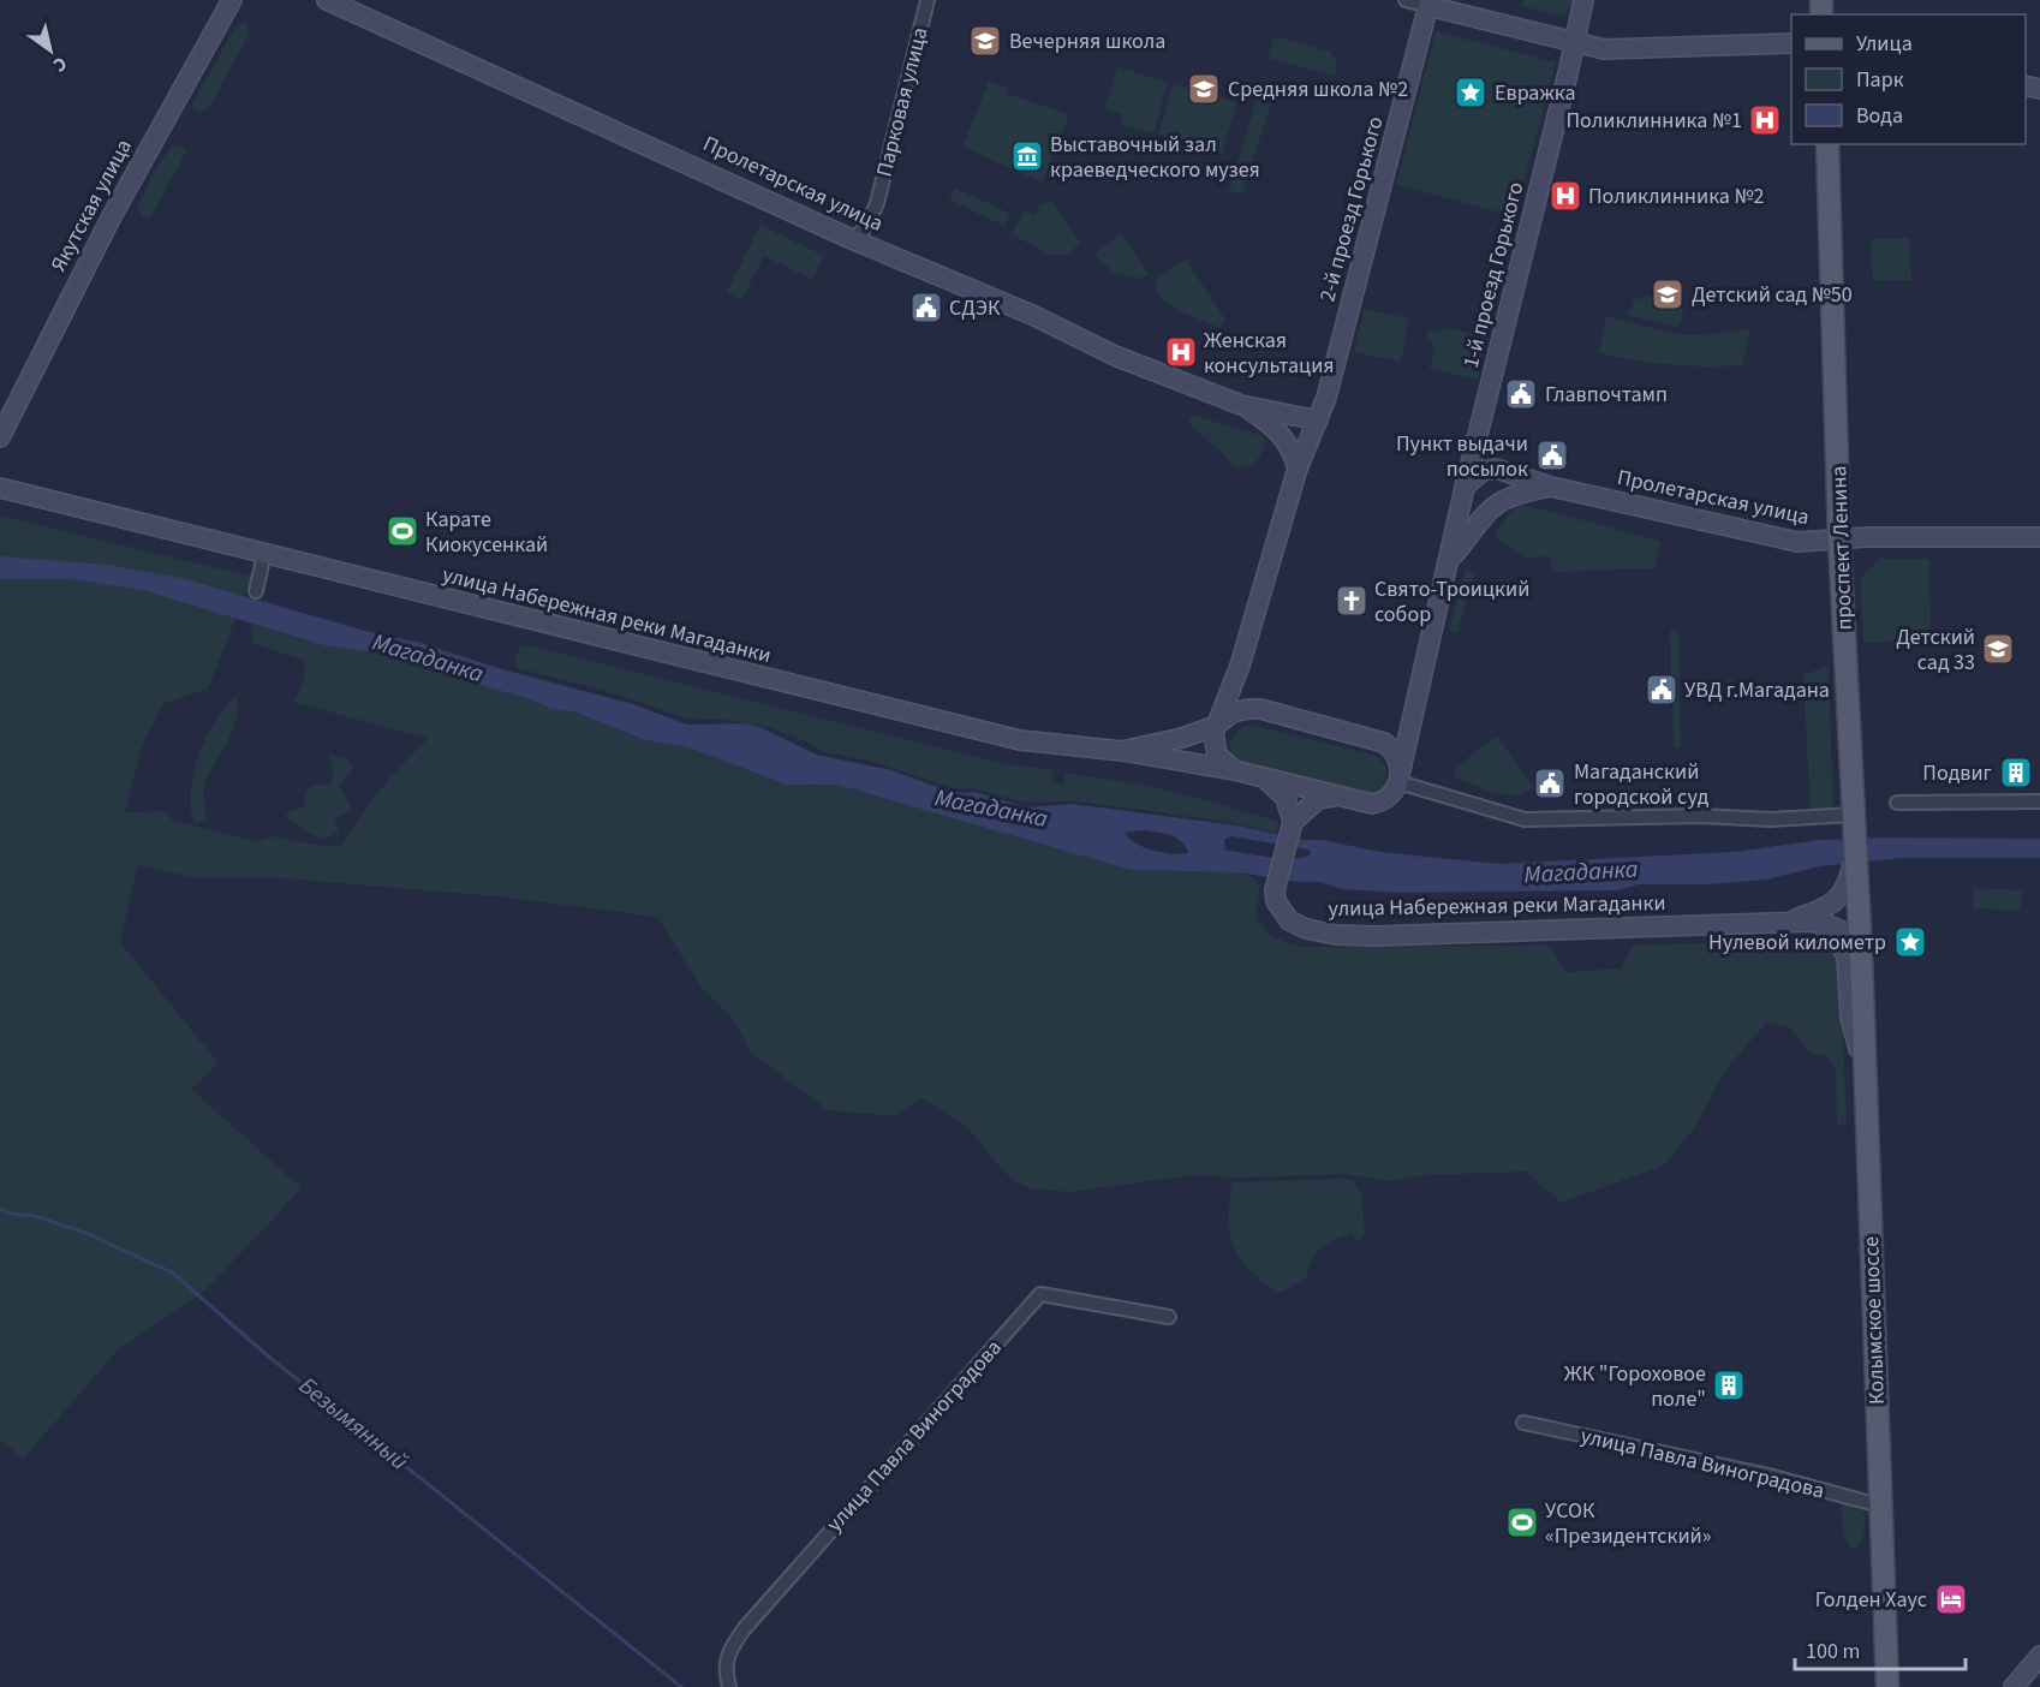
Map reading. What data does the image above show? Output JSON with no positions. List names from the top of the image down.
{
  "streets": {
    "main road": ["проспект Ленина", "Колымское шоссе"],
    "street": [
      "Парковая улица",
      "Пролетарская улица",
      "Якутская улица",
      "2-й проезд Горького",
      "1-й проезд Горького",
      "улица Набережная реки Магаданки",
      "улица Павла Виноградова"
    ]
  },
  "crossings": [
    ["Парковая улица", "Пролетарская улица"],
    ["Пролетарская улица", "2-й проезд Горького"],
    ["Пролетарская улица", "1-й проезд Горького"],
    ["Пролетарская улица", "проспект Ленина"],
    ["Пролетарская улица", "улица Набережная реки Магаданки"],
    ["проспект Ленина", "Колымское шоссе"],
    ["Колымское шоссе", "улица Павла Виноградова"]
  ],
  "water": ["Магаданка", "Безымянный"],
  "places": {
    "school or university": [
      "Вечерняя школа",
      "Средняя школа №2",
      "Детский сад №50",
      "Детский сад 33"
    ],
    "place": ["Евражка", "Нулевой километр"],
    "hospital": ["Поликлинника №1", "Поликлинника №2", "Женская консультация"],
    "museum": ["Выставочный зал краеведческого музея"],
    "public building": [
      "СДЭК",
      "Главпочтамп",
      "Пункт выдачи посылок",
      "УВД г.Магадана",
      "Магаданский городской суд"
    ],
    "sports": ["Карате Киокусенкай", "УСОК «Президентский»"],
    "church": ["Свято-Троицкий собор"],
    "building": ["Подвиг", "ЖК \"Гороховое поле\""],
    "hotel": ["Голден Хаус"]
  },
  "legend": ["Улица", "Парк", "Вода"],
  "scale_bar": "100 m",
  "north": "bottom right"
}
